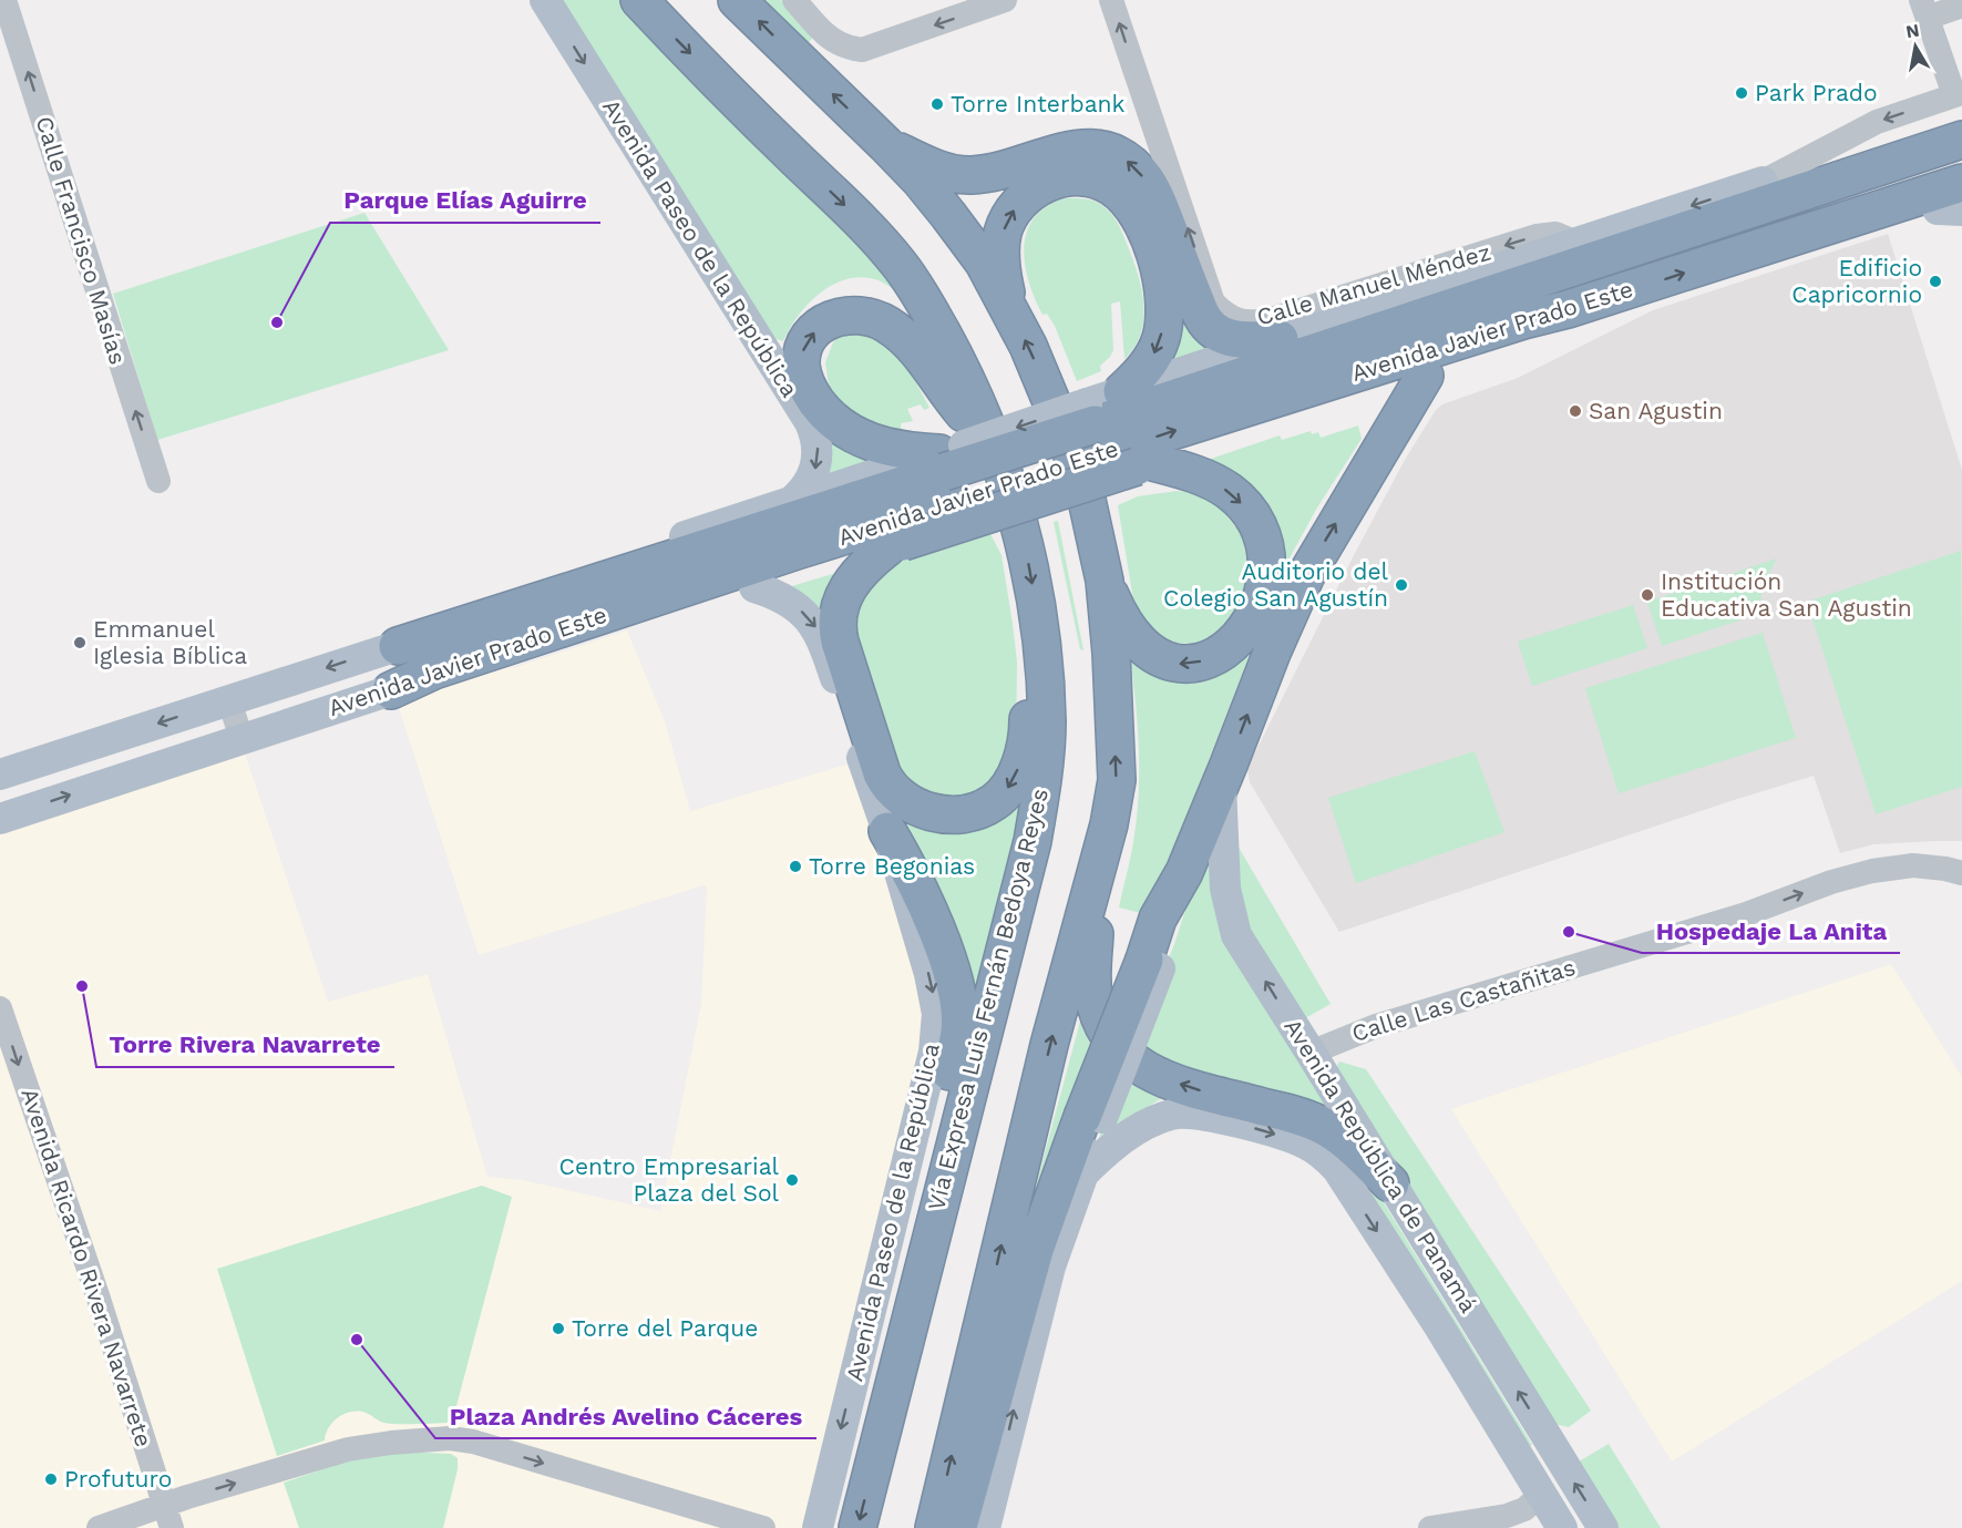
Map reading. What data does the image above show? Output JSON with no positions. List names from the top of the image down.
{
  "streets": {
    "highway": ["Avenida Javier Prado Este", "Vía Expresa Luis Fernán Bedoya Reyes"],
    "main road": ["Avenida Paseo de la República", "Avenida República de Panamá"],
    "street": [
      "Calle Francisco Masías",
      "Calle Manuel Méndez",
      "Calle Las Castañitas",
      "Avenida Ricardo Rivera Navarrete"
    ]
  },
  "crossings": [
    ["Calle Manuel Méndez", "Avenida Javier Prado Este"],
    ["Avenida Javier Prado Este", "Vía Expresa Luis Fernán Bedoya Reyes"],
    ["Calle Las Castañitas", "Avenida República de Panamá"]
  ],
  "one_way": [
    "Calle Francisco Masías",
    "Avenida Paseo de la República",
    "Calle Las Castañitas",
    "Avenida Ricardo Rivera Navarrete"
  ],
  "places": [
    "Park Prado",
    "Torre Interbank",
    "Edificio Capricornio",
    "Parque Elías Aguirre",
    "San Agustin",
    "Auditorio del Colegio San Agustín",
    "Institución Educativa San Agustin",
    "Emmanuel Iglesia Bíblica",
    "Torre Begonias",
    "Hospedaje La Anita",
    "Torre Rivera Navarrete",
    "Centro Empresarial Plaza del Sol",
    "Torre del Parque",
    "Plaza Andrés Avelino Cáceres",
    "Profuturo"
  ],
  "north": "top"
}
